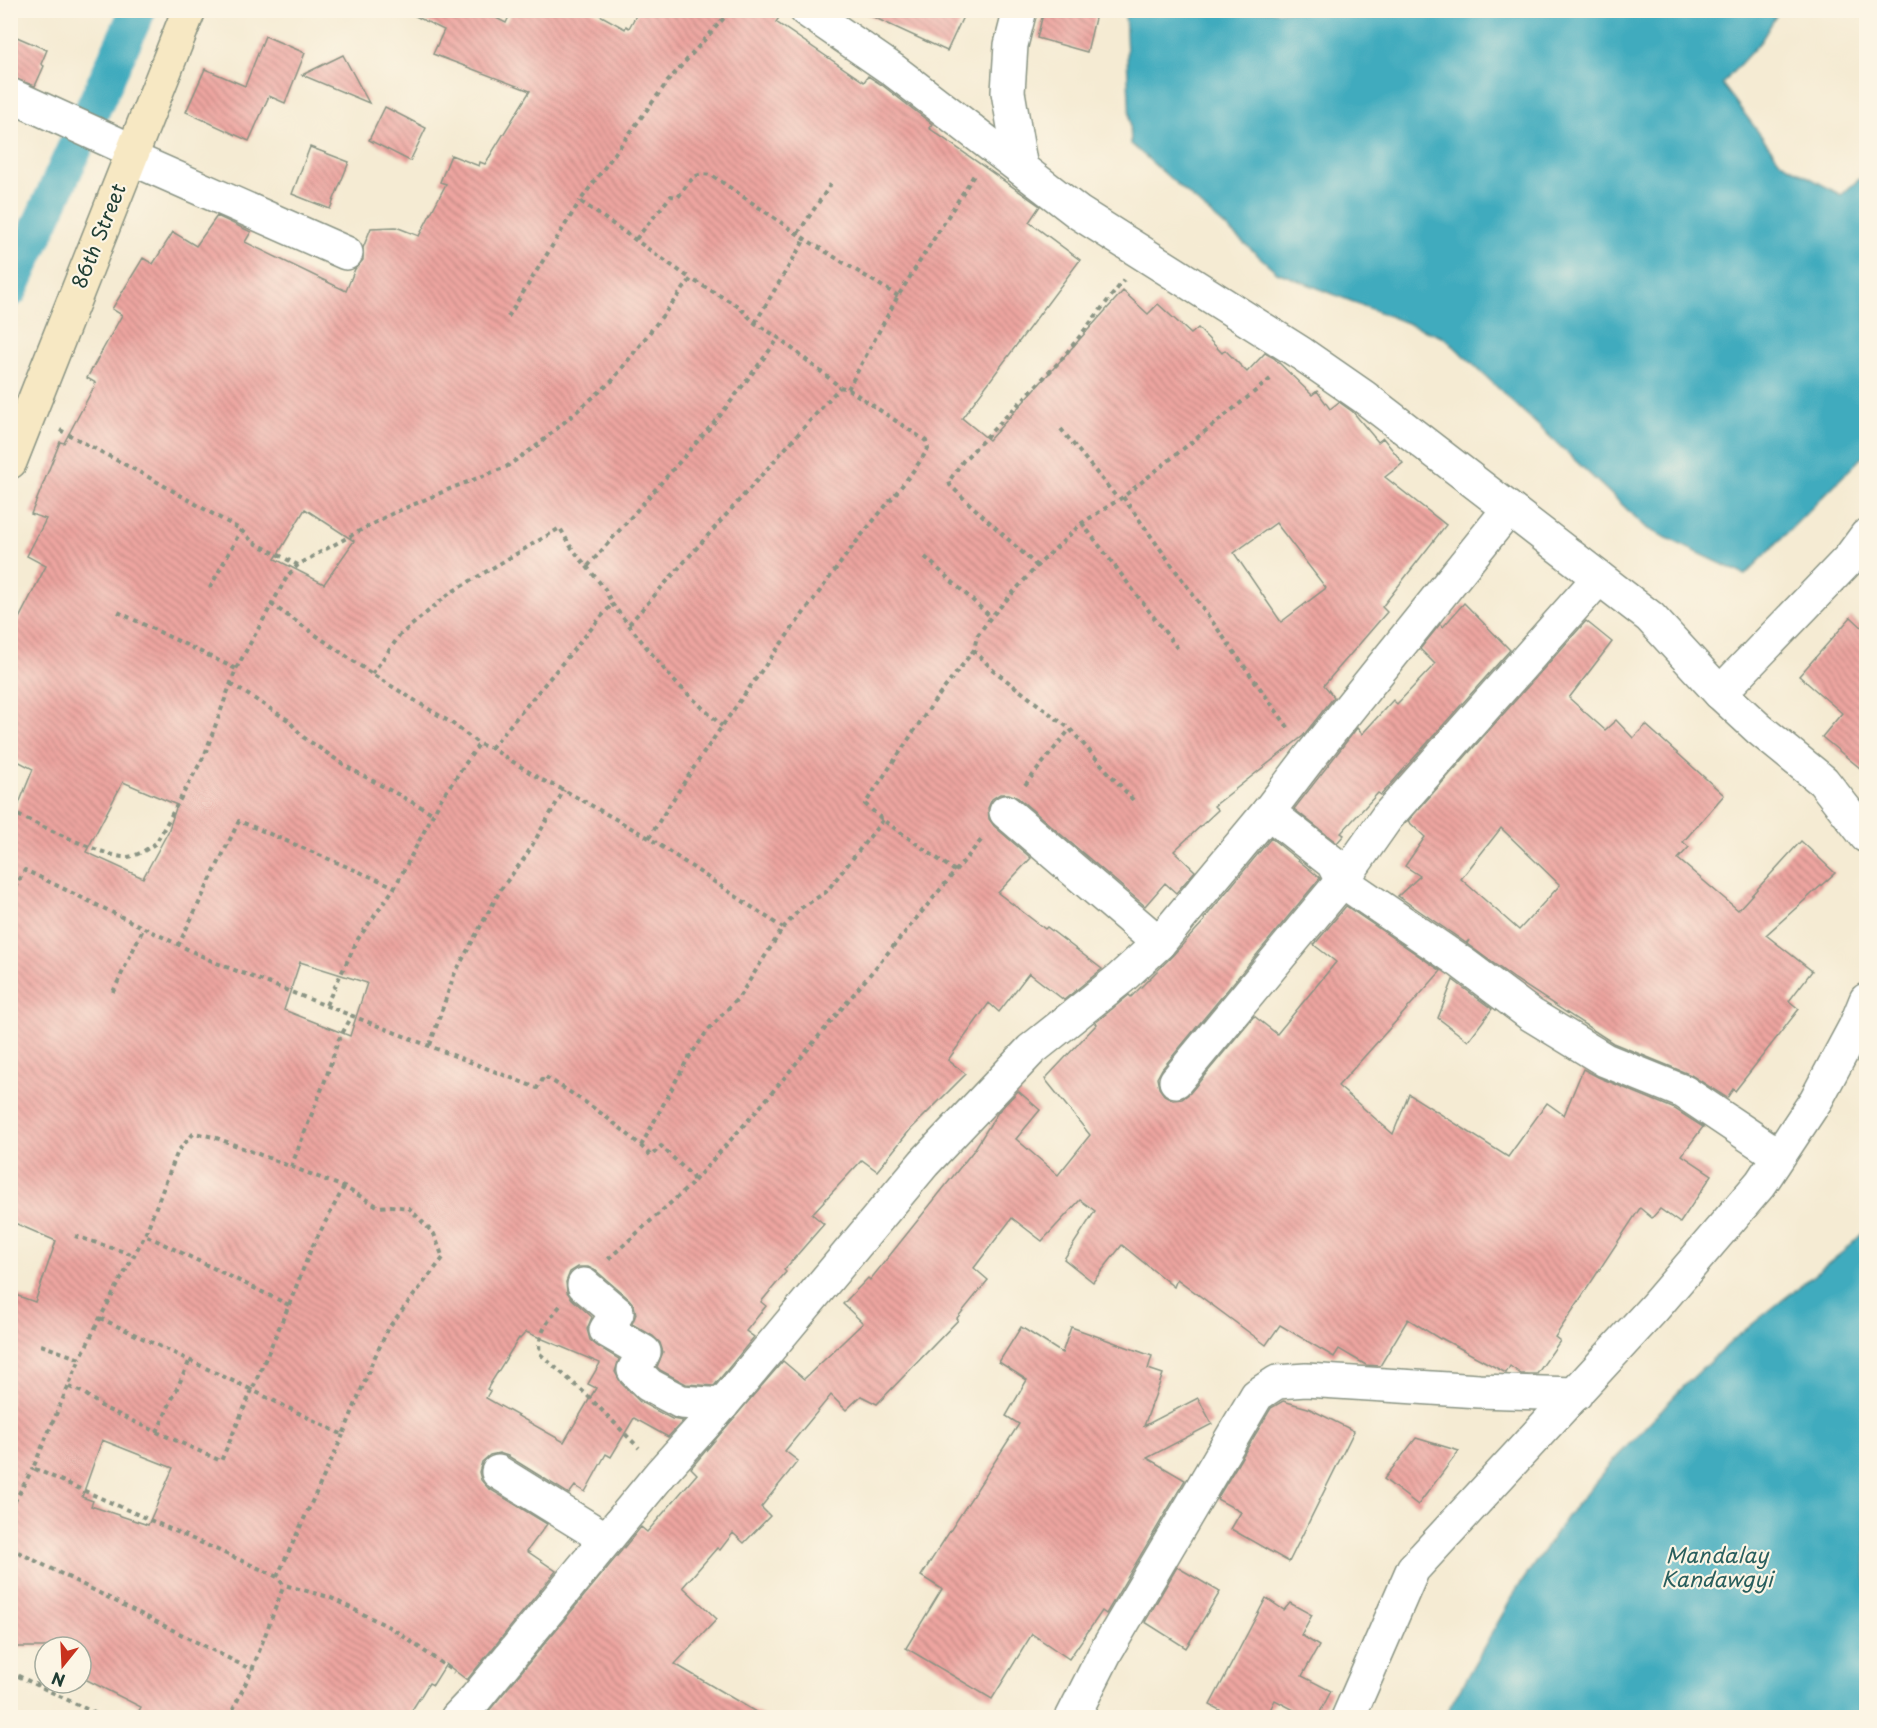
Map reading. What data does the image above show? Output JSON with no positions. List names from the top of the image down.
{
  "streets": {
    "main road": ["86th Street"]
  },
  "water": ["Mandalay Kandawgyi"],
  "north": "bottom"
}
